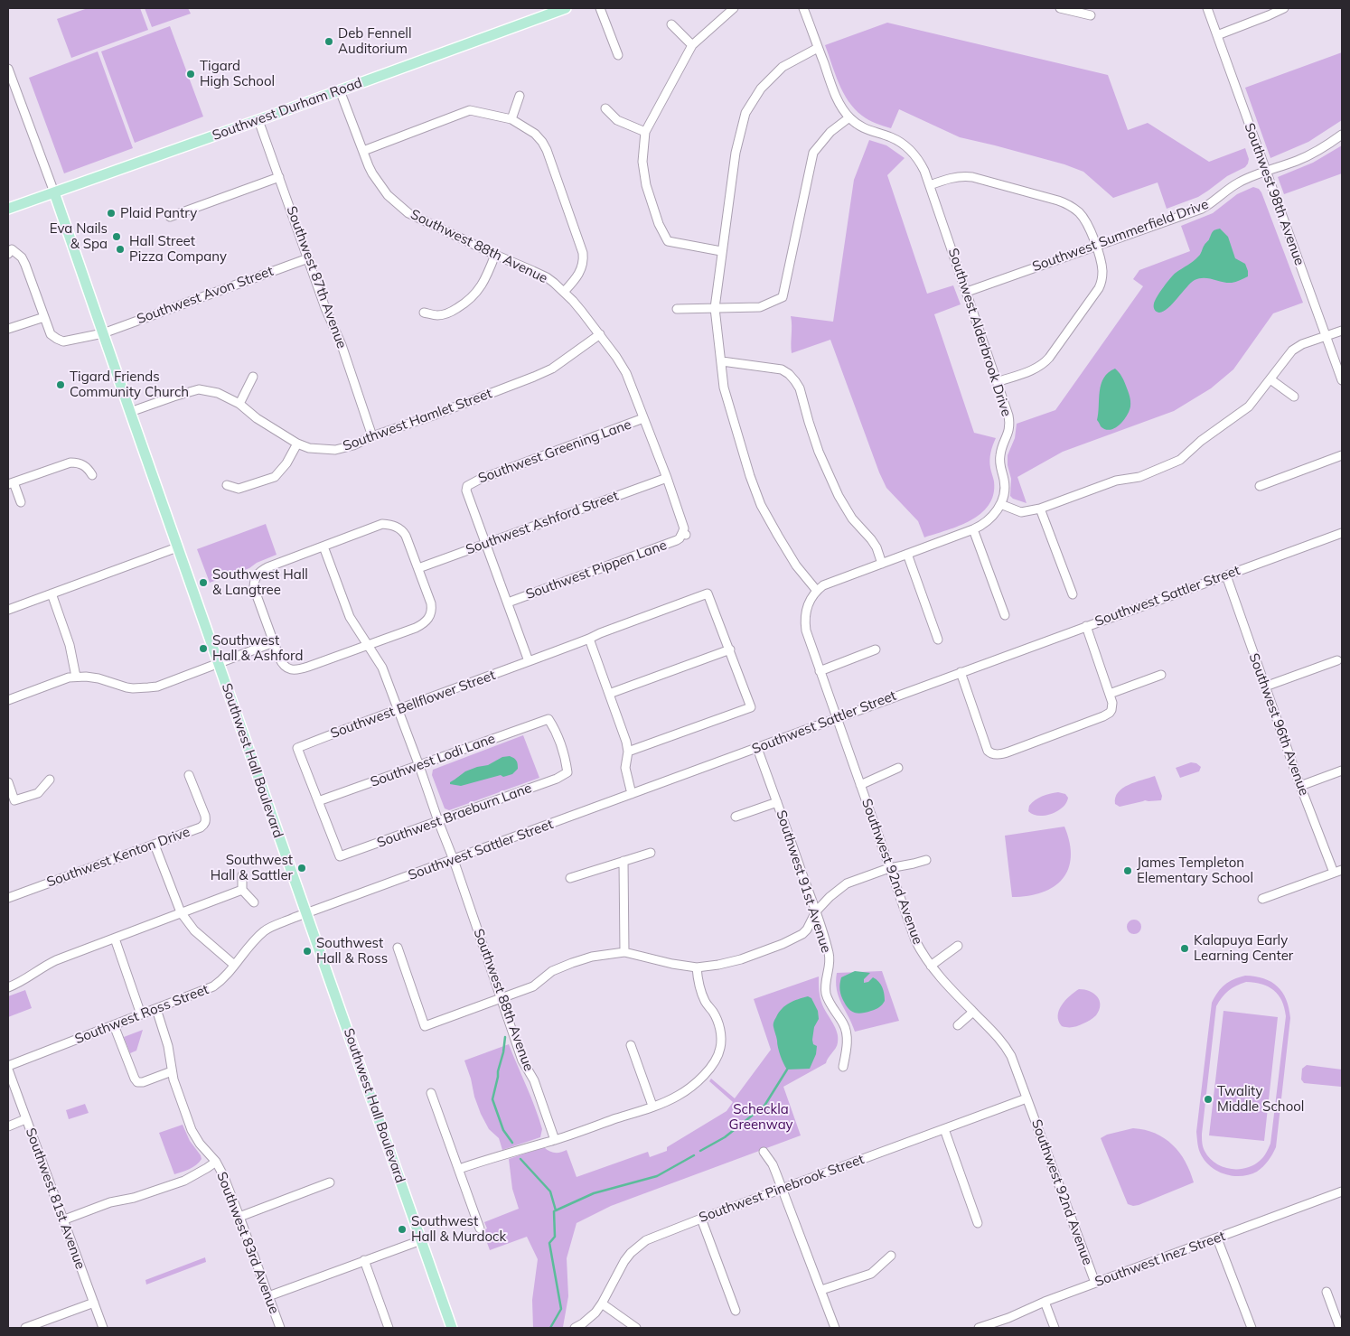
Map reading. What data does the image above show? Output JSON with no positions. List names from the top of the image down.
{
  "streets": {
    "main road": ["Southwest Durham Road", "Southwest Hall Boulevard"],
    "street": [
      "Southwest 98th Avenue",
      "Southwest Summerfield Drive",
      "Southwest 88th Avenue",
      "Southwest 87th Avenue",
      "Southwest Avon Street",
      "Southwest Alderbrook Drive",
      "Southwest Hamlet Street",
      "Southwest Greening Lane",
      "Southwest Ashford Street",
      "Southwest Pippen Lane",
      "Southwest Sattler Street",
      "Southwest Bellflower Street",
      "Southwest 96th Avenue",
      "Southwest Lodi Lane",
      "Southwest Braeburn Lane",
      "Southwest Kenton Drive",
      "Southwest 92nd Avenue",
      "Southwest 91st Avenue",
      "Southwest Ross Street",
      "Southwest Pinebrook Street",
      "Southwest 81st Avenue",
      "Southwest 83rd Avenue",
      "Southwest Inez Street"
    ]
  },
  "crossings": [
    ["Southwest Durham Road", "Southwest 88th Avenue"],
    ["Southwest Durham Road", "Southwest 87th Avenue"],
    ["Southwest Durham Road", "Southwest Hall Boulevard"],
    ["Southwest 98th Avenue", "Southwest Summerfield Drive"],
    ["Southwest Summerfield Drive", "Southwest Alderbrook Drive"],
    ["Southwest 88th Avenue", "Southwest Hamlet Street"],
    ["Southwest 88th Avenue", "Southwest Greening Lane"],
    ["Southwest 88th Avenue", "Southwest Ashford Street"],
    ["Southwest 88th Avenue", "Southwest Pippen Lane"],
    ["Southwest 88th Avenue", "Southwest Sattler Street"],
    ["Southwest 88th Avenue", "Southwest Bellflower Street"],
    ["Southwest 88th Avenue", "Southwest Lodi Lane"],
    ["Southwest 88th Avenue", "Southwest Braeburn Lane"],
    ["Southwest 87th Avenue", "Southwest Avon Street"],
    ["Southwest 87th Avenue", "Southwest Hamlet Street"],
    ["Southwest Avon Street", "Southwest Hall Boulevard"],
    ["Southwest Hamlet Street", "Southwest Hall Boulevard"],
    ["Southwest Greening Lane", "Southwest Ashford Street"],
    ["Southwest Sattler Street", "Southwest 96th Avenue"],
    ["Southwest Sattler Street", "Southwest Hall Boulevard"],
    ["Southwest Sattler Street", "Southwest 92nd Avenue"],
    ["Southwest Sattler Street", "Southwest 91st Avenue"],
    ["Southwest Sattler Street", "Southwest Ross Street"],
    ["Southwest Bellflower Street", "Southwest Lodi Lane"],
    ["Southwest Bellflower Street", "Southwest Braeburn Lane"],
    ["Southwest Hall Boulevard", "Southwest Ross Street"],
    ["Southwest Lodi Lane", "Southwest Braeburn Lane"],
    ["Southwest 92nd Avenue", "Southwest Pinebrook Street"],
    ["Southwest 92nd Avenue", "Southwest Inez Street"],
    ["Southwest Ross Street", "Southwest 83rd Avenue"]
  ],
  "parks": ["Scheckla Greenway"],
  "places": [
    "Deb Fennell Auditorium",
    "Tigard High School",
    "Plaid Pantry",
    "Eva Nails & Spa",
    "Hall Street Pizza Company",
    "Tigard Friends Community Church",
    "Southwest Hall & Langtree",
    "Southwest Hall & Ashford",
    "Southwest Hall & Sattler",
    "James Templeton Elementary School",
    "Kalapuya Early Learning Center",
    "Southwest Hall & Ross",
    "Twality Middle School",
    "Southwest Hall & Murdock"
  ]
}
